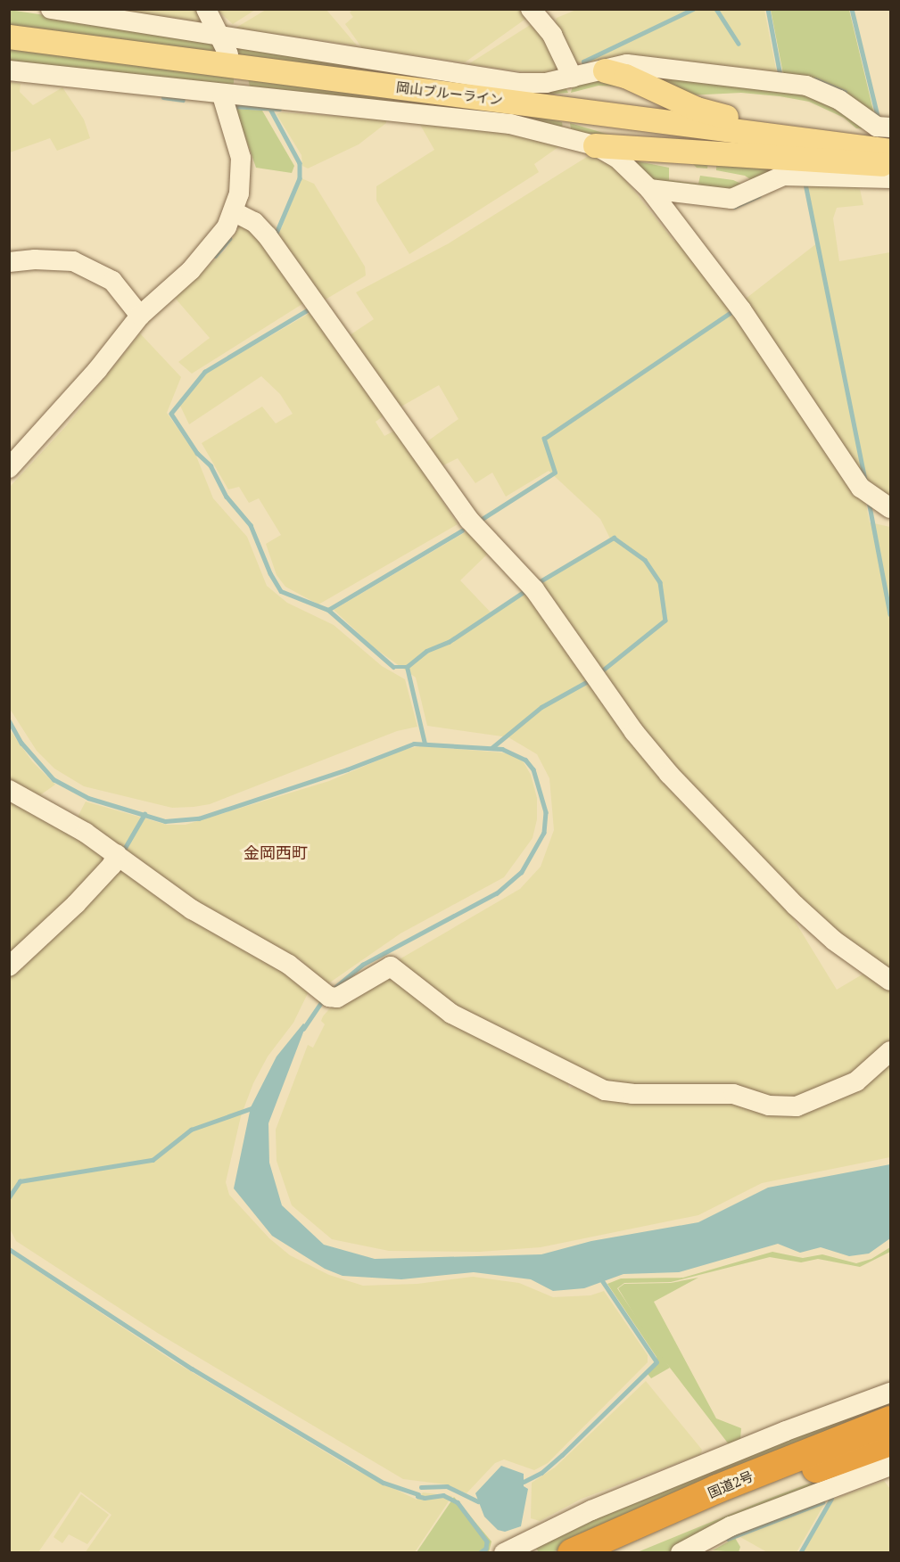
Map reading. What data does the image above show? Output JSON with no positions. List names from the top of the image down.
{
  "streets": {
    "highway": ["国道2号"],
    "main road": ["岡山ブルーライン"]
  },
  "districts": ["金岡西町"]
}
